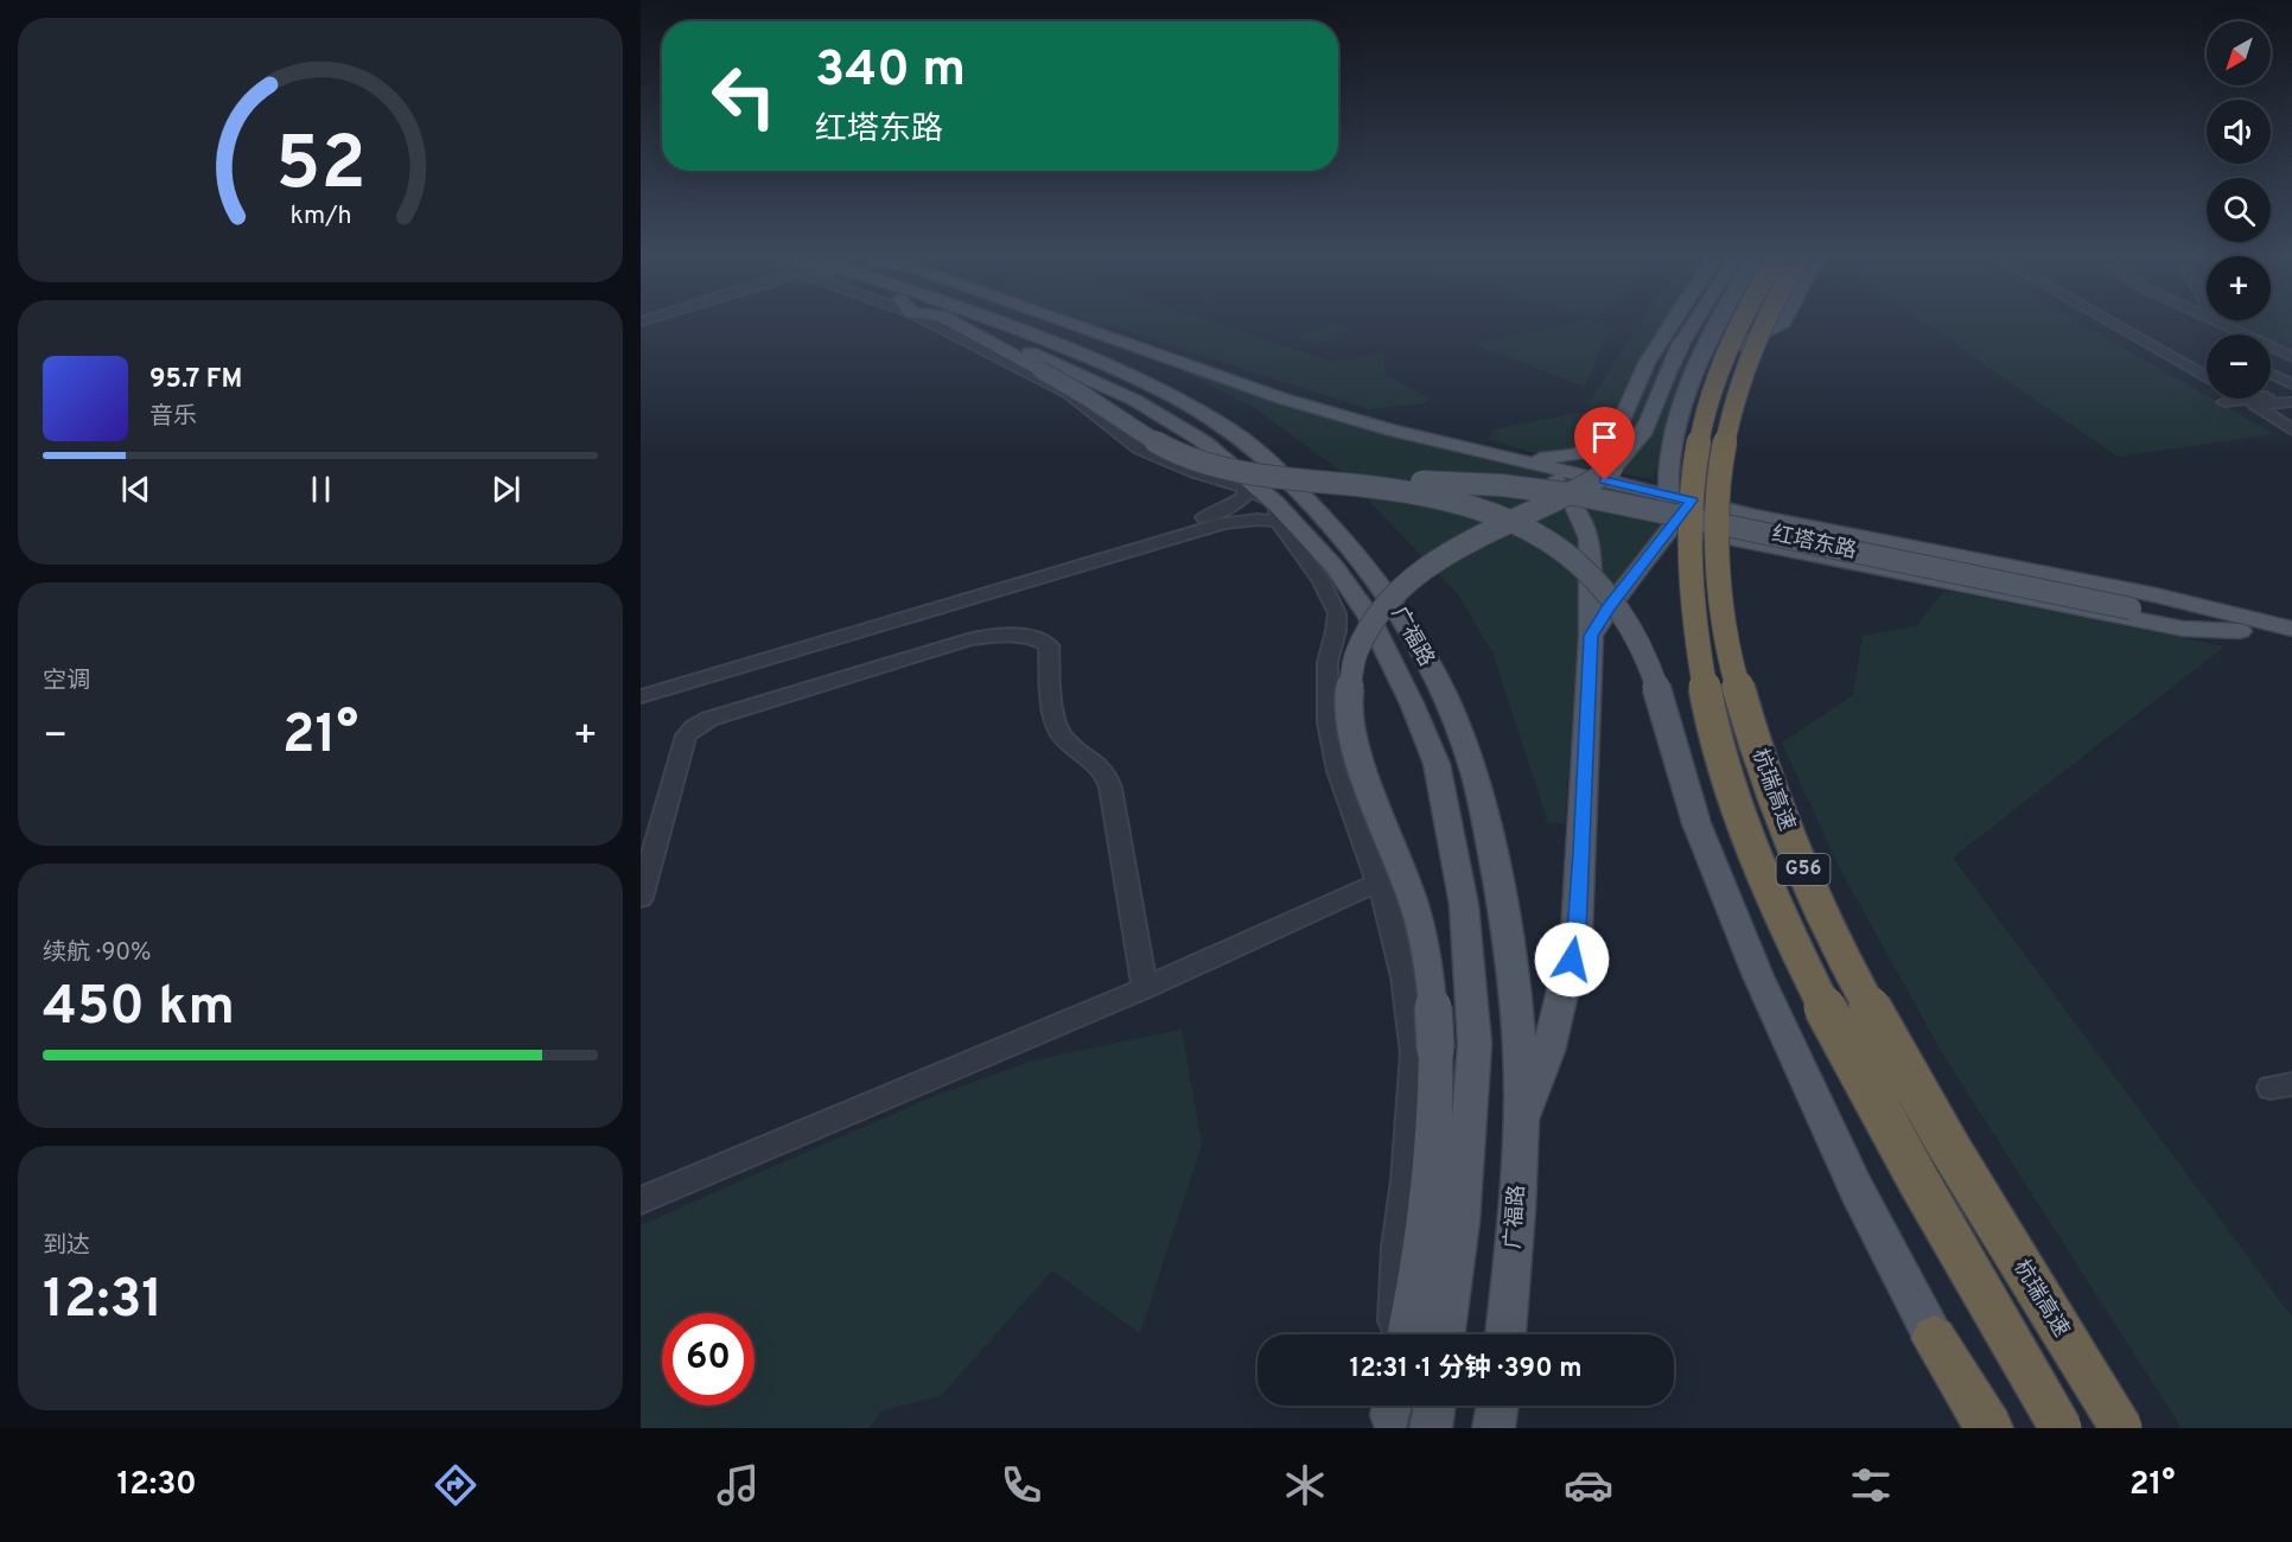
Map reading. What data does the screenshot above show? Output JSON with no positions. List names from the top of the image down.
{
  "streets": {
    "highway": ["杭瑞高速", "G56"],
    "main road": ["红塔东路", "广福路"]
  },
  "north": "bottom left",
  "page": {
    "map_buttons": ["+", "−"],
    "turn": ["340 m", "红塔东路"],
    "song": ["95.7 FM", "音乐"],
    "tile": [
      "空调",
      ["续航 · 90%", "450 km"],
      ["到达", "12:31"]
    ],
    "heat": ["−", "21°", "+"],
    "limit": "60",
    "trip": "12:31 · 1 分钟 · 390 m",
    "tabs": ["12:30", "21°"],
    "gauge": ["52", "km/h"]
  }
}
